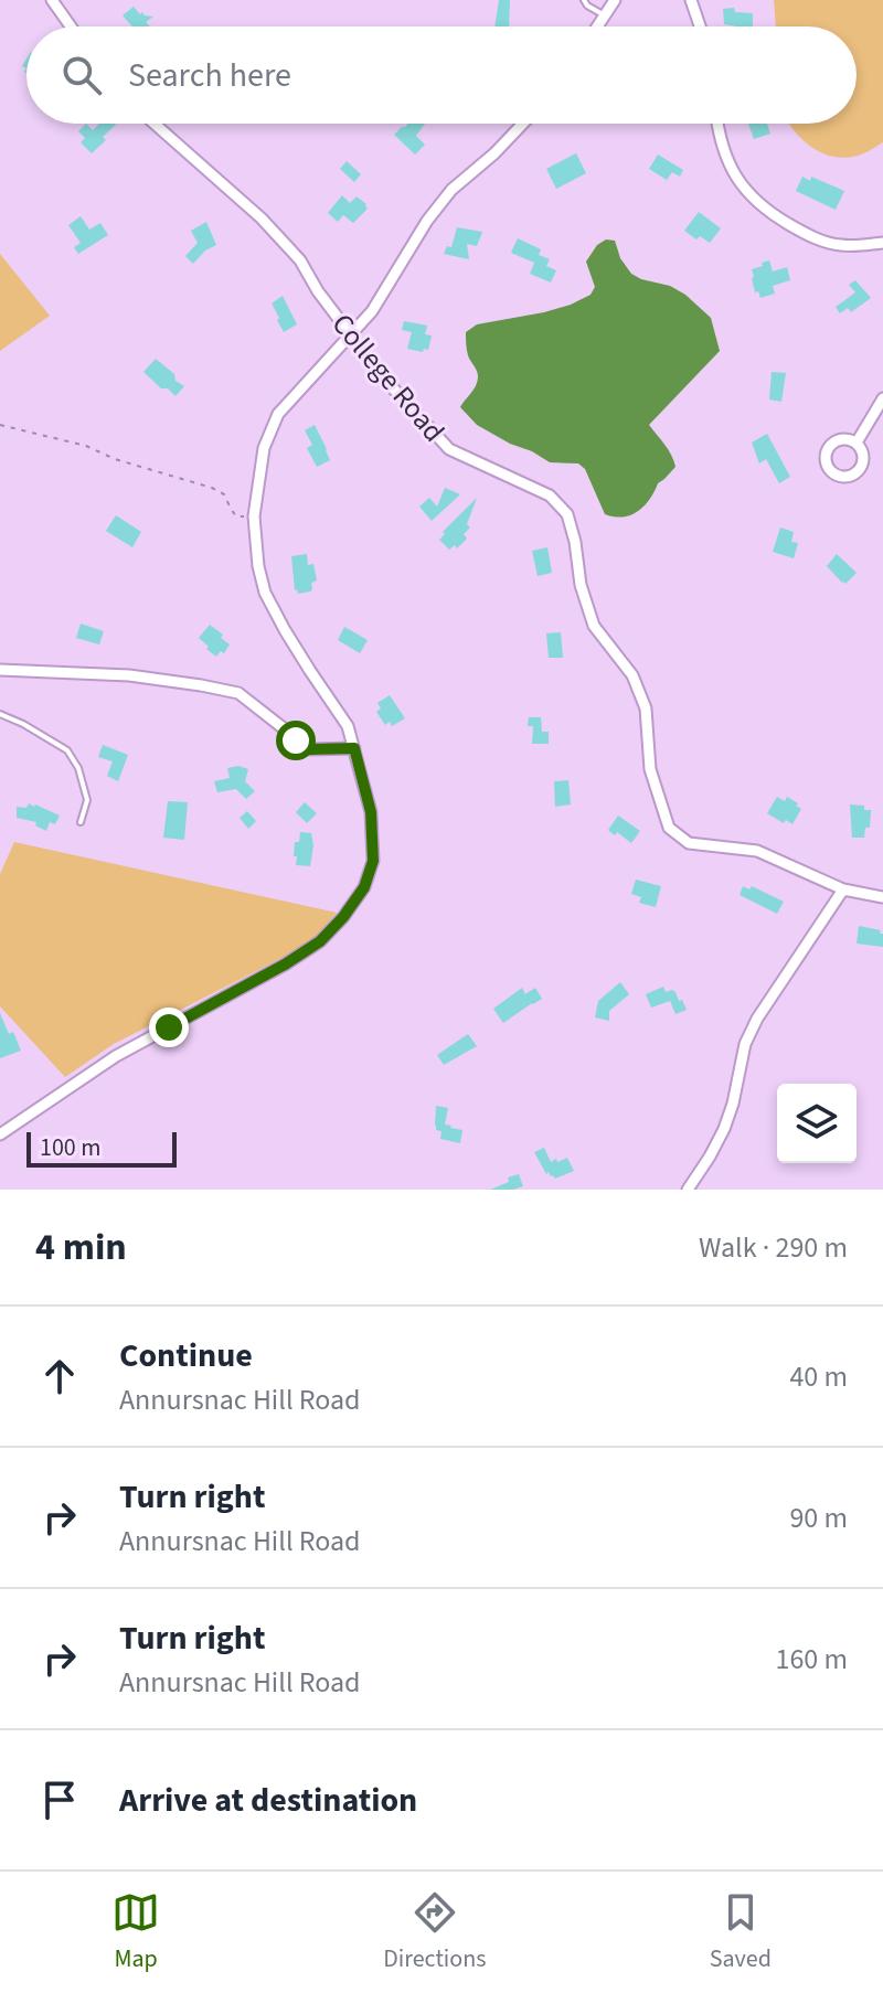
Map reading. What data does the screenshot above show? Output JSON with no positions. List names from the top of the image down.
{
  "streets": {
    "street": ["College Road"]
  },
  "scale_bar": "100 m",
  "page": {
    "search": "Search here",
    "scale": "100 m",
    "heading": ["4 min", "Walk · 290 m"],
    "list": [
      ["Continue", "Annursnac Hill Road", "40 m"],
      ["Turn right", "Annursnac Hill Road", "90 m"],
      ["Turn right", "Annursnac Hill Road", "160 m"],
      "Arrive at destination"
    ],
    "nav": ["Map", "Directions", "Saved"]
  }
}
